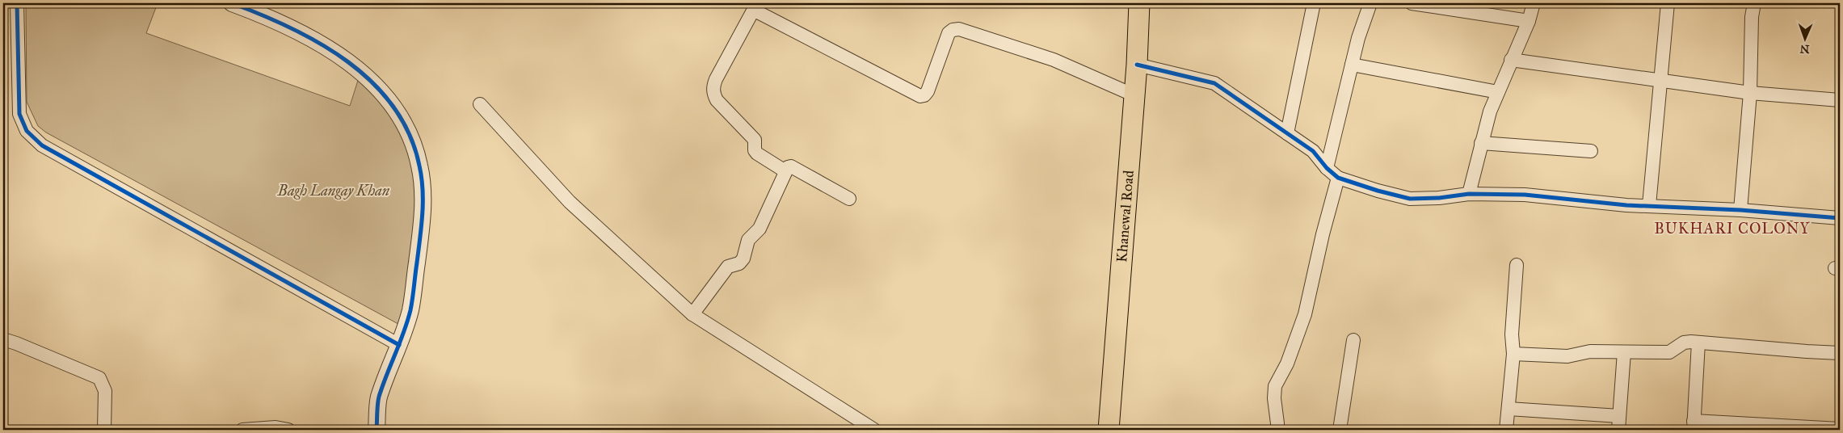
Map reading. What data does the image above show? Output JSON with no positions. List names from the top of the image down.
{
  "streets": {
    "main road": ["Khanewal Road"]
  },
  "districts": ["BUKHARI COLONY"],
  "parks": ["Bagh Langay Khan"],
  "north": "bottom"
}
